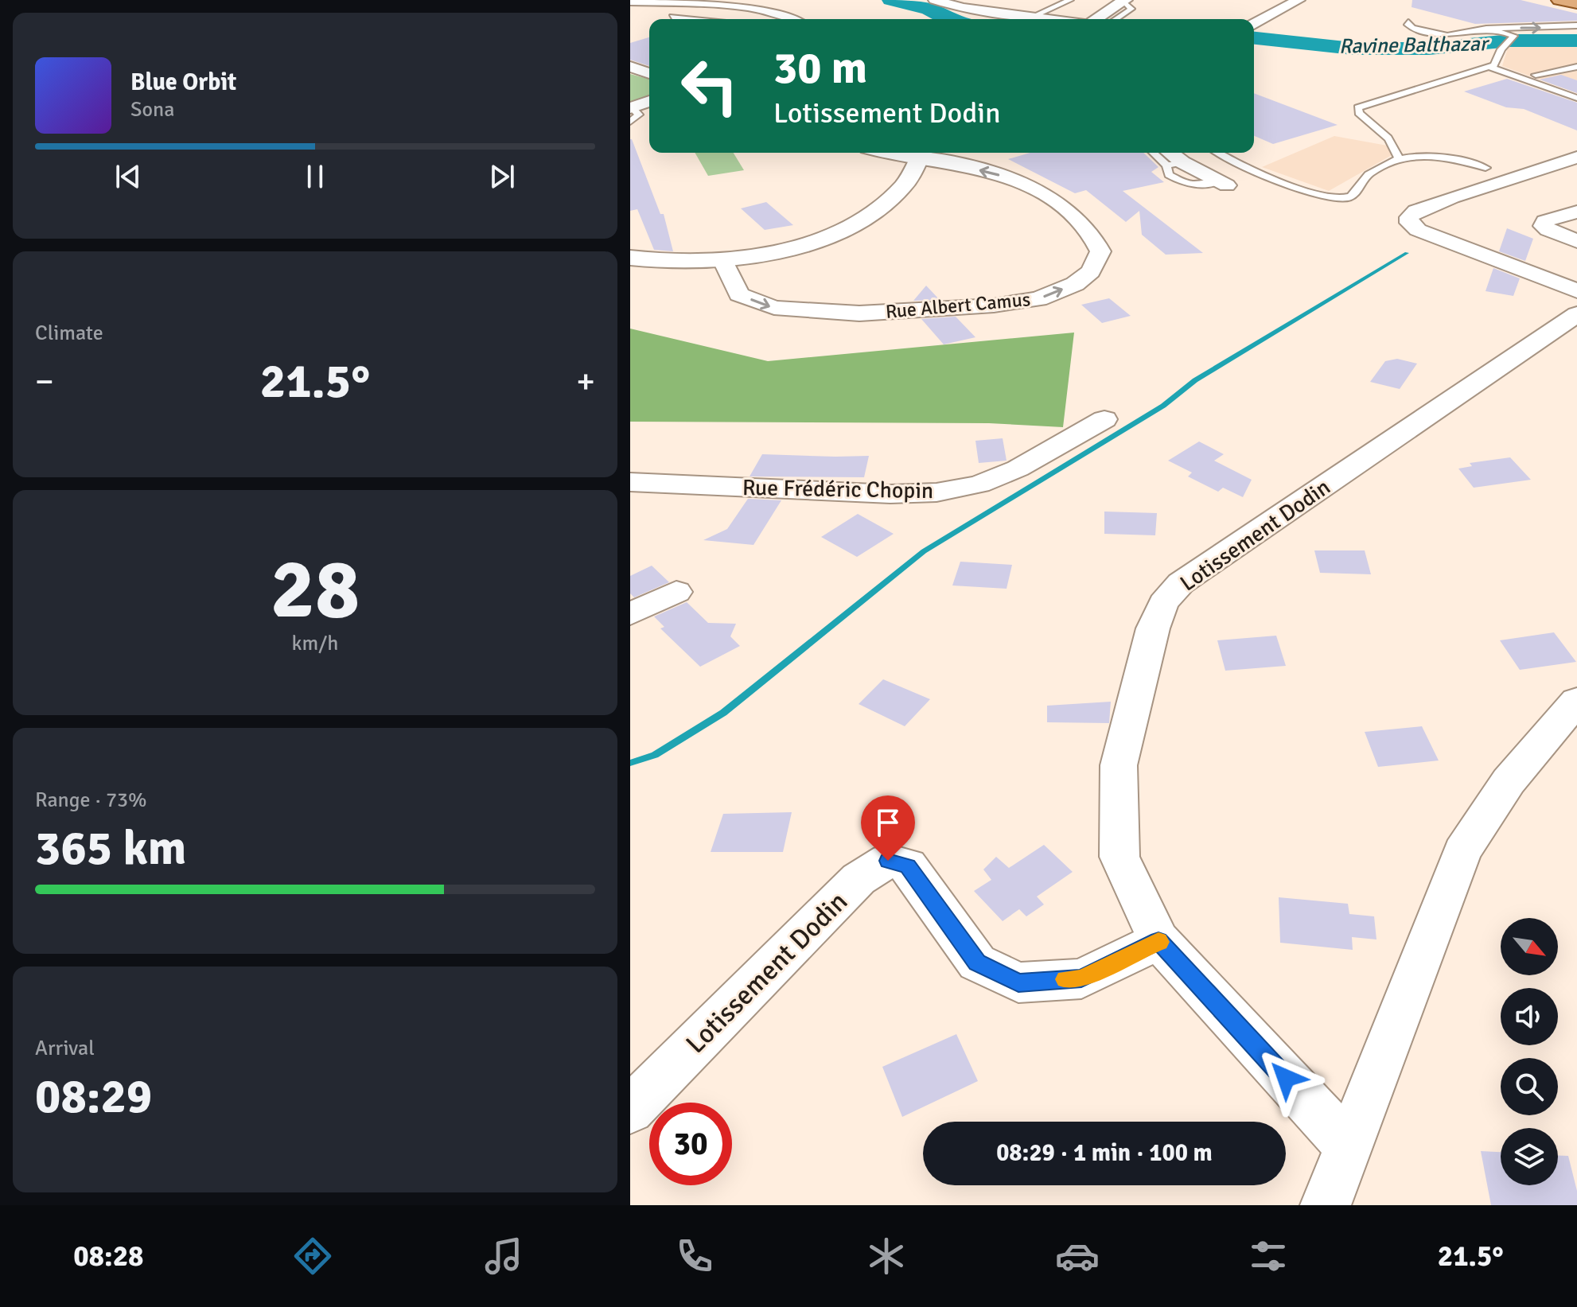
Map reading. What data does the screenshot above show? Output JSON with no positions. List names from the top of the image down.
{
  "streets": {
    "street": ["Rue Albert Camus", "Rue Frédéric Chopin", "Lotissement Dodin"]
  },
  "water": ["Ravine Balthazar"],
  "north": "bottom right",
  "page": {
    "turn": ["30 m", "Lotissement Dodin"],
    "song": ["Blue Orbit", "Sona"],
    "tile": [
      "Climate",
      ["28", "km/h"],
      ["Range · 73%", "365 km"],
      ["Arrival", "08:29"]
    ],
    "heat": ["−", "21.5°", "+"],
    "limit": "30",
    "trip": "08:29 · 1 min · 100 m",
    "tabs": ["08:28", "21.5°"]
  }
}
